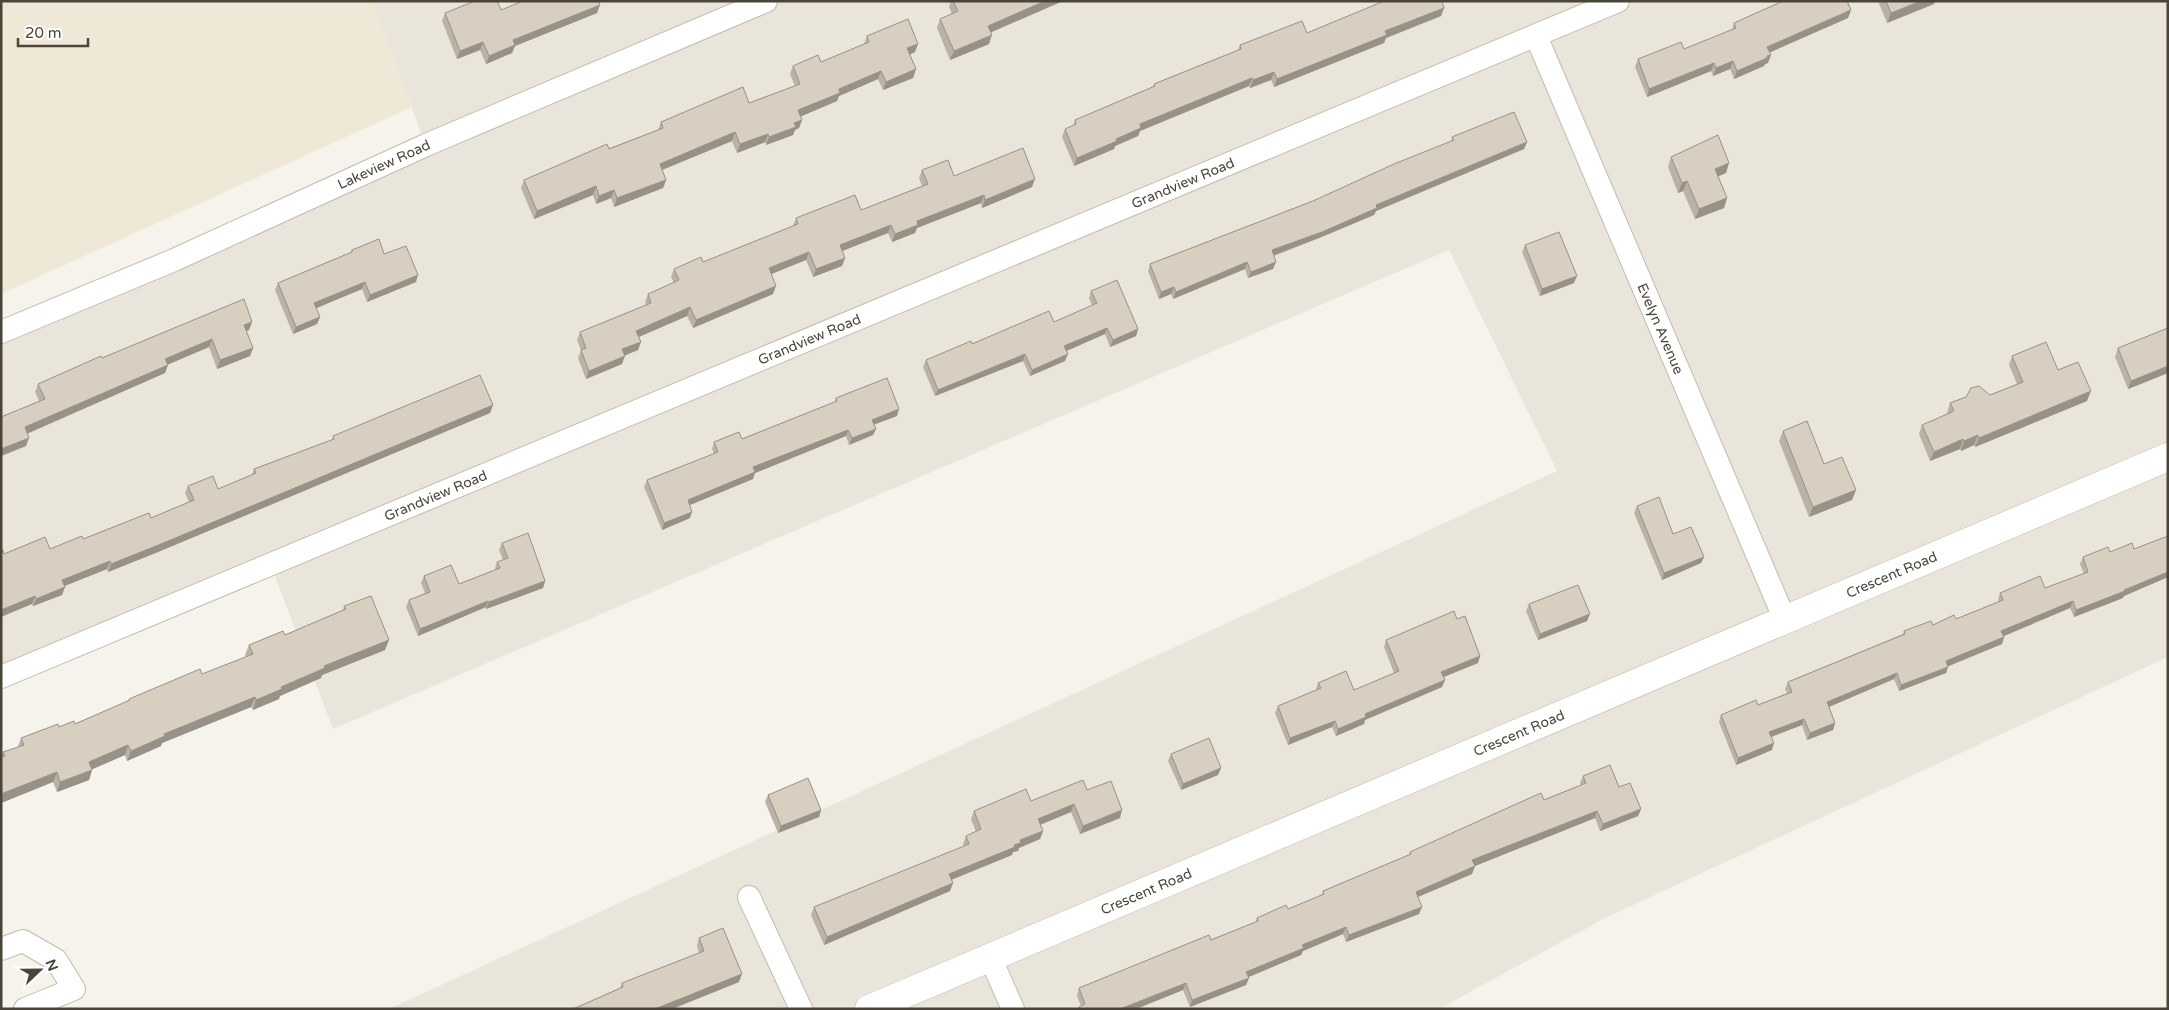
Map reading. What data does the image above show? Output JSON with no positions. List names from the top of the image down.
{
  "streets": {
    "street": [
      "Lakeview Road",
      "Grandview Road",
      "Evelyn Avenue",
      "Crescent Road"
    ]
  },
  "crossings": [
    ["Grandview Road", "Evelyn Avenue"],
    ["Evelyn Avenue", "Crescent Road"]
  ],
  "scale_bar": "20 m",
  "north": "right"
}
